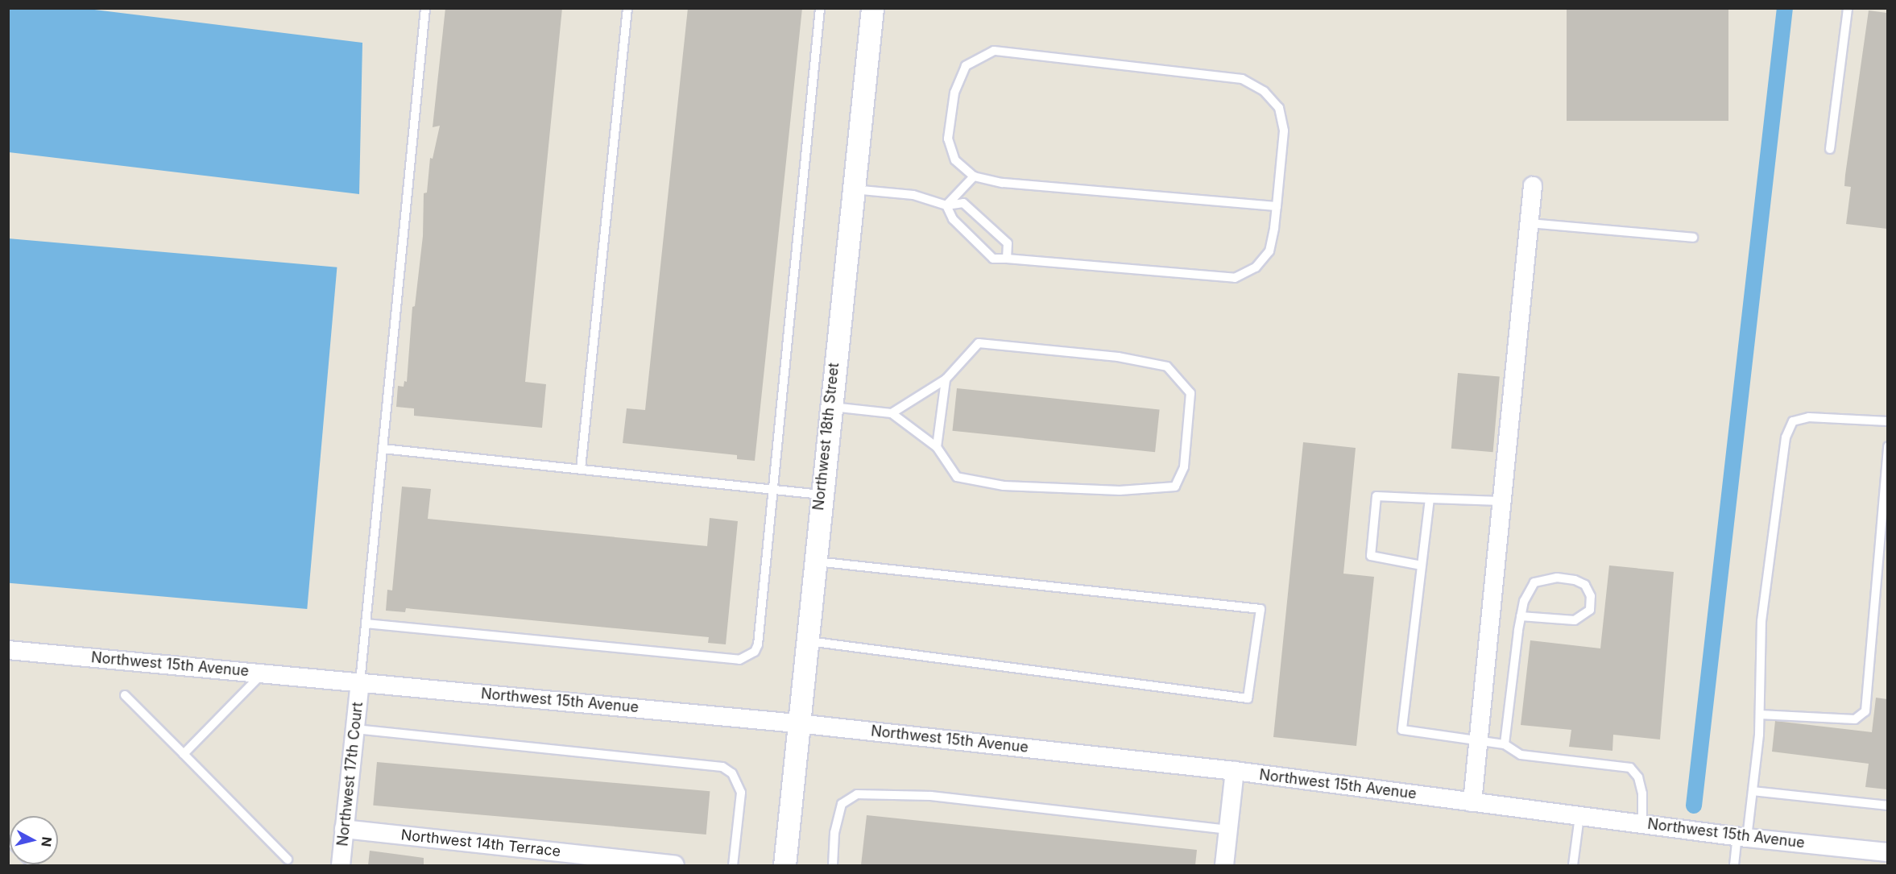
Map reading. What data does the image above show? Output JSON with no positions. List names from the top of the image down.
{
  "streets": {
    "street": [
      "Northwest 18th Street",
      "Northwest 15th Avenue",
      "Northwest 17th Court",
      "Northwest 14th Terrace"
    ]
  },
  "crossings": [
    ["Northwest 18th Street", "Northwest 15th Avenue"],
    ["Northwest 15th Avenue", "Northwest 17th Court"],
    ["Northwest 17th Court", "Northwest 14th Terrace"]
  ],
  "north": "right"
}
